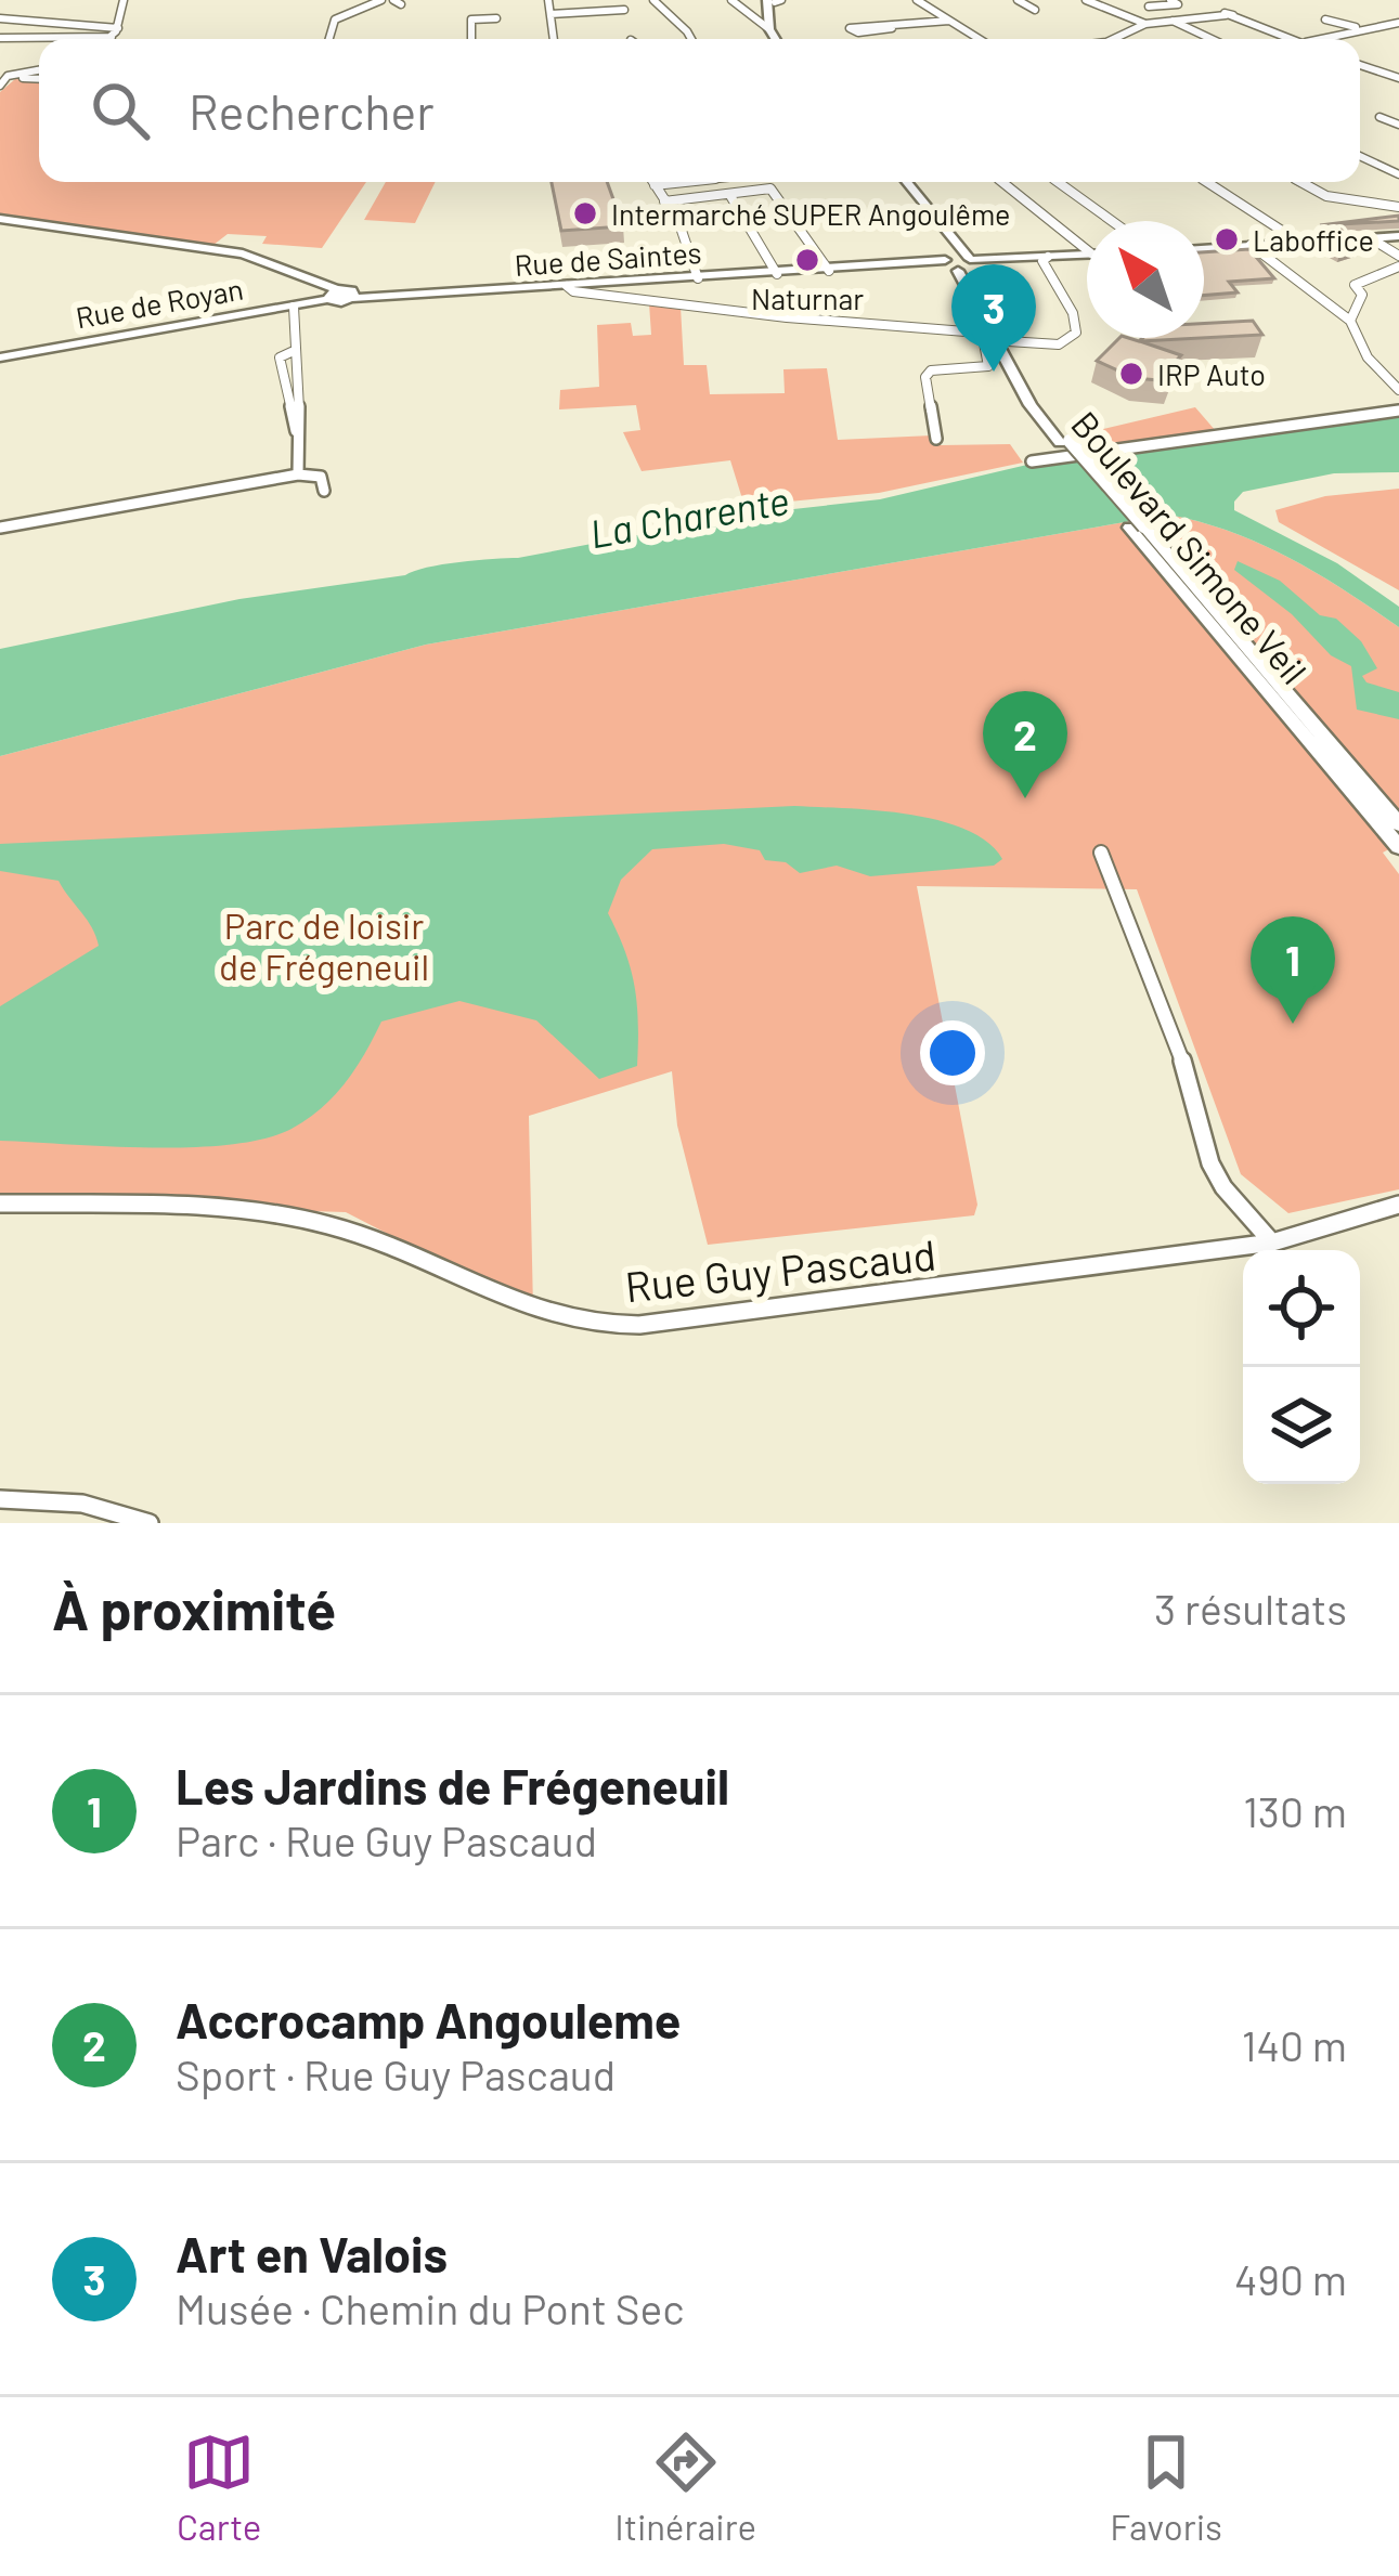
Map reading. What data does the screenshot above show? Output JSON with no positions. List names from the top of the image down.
{
  "streets": {
    "main road": ["Rue de Saintes", "Rue de Royan", "Boulevard Simone Veil"],
    "street": ["Rue Guy Pascaud"]
  },
  "crossings": [
    ["Rue de Saintes", "Rue de Royan"],
    ["Rue de Saintes", "Boulevard Simone Veil"]
  ],
  "water": ["La Charente"],
  "parks": ["Parc de loisir de Frégeneuil"],
  "places": [
    "Intermarché SUPER Angoulême",
    "Laboffice",
    "Naturnar",
    "IRP Auto"
  ],
  "north": "top left",
  "page": {
    "search": "Rechercher",
    "pins": ["3", "2", "1"],
    "heading": ["À proximité", "3 résultats"],
    "list": [
      {
        "mark": "1",
        "name": "Les Jardins de Frégeneuil",
        "note": "Parc · Rue Guy Pascaud",
        "value": "130 m"
      },
      {
        "mark": "2",
        "name": "Accrocamp Angouleme",
        "note": "Sport · Rue Guy Pascaud",
        "value": "140 m"
      },
      {
        "mark": "3",
        "name": "Art en Valois",
        "note": "Musée · Chemin du Pont Sec",
        "value": "490 m"
      }
    ],
    "nav": ["Carte", "Itinéraire", "Favoris"]
  }
}
